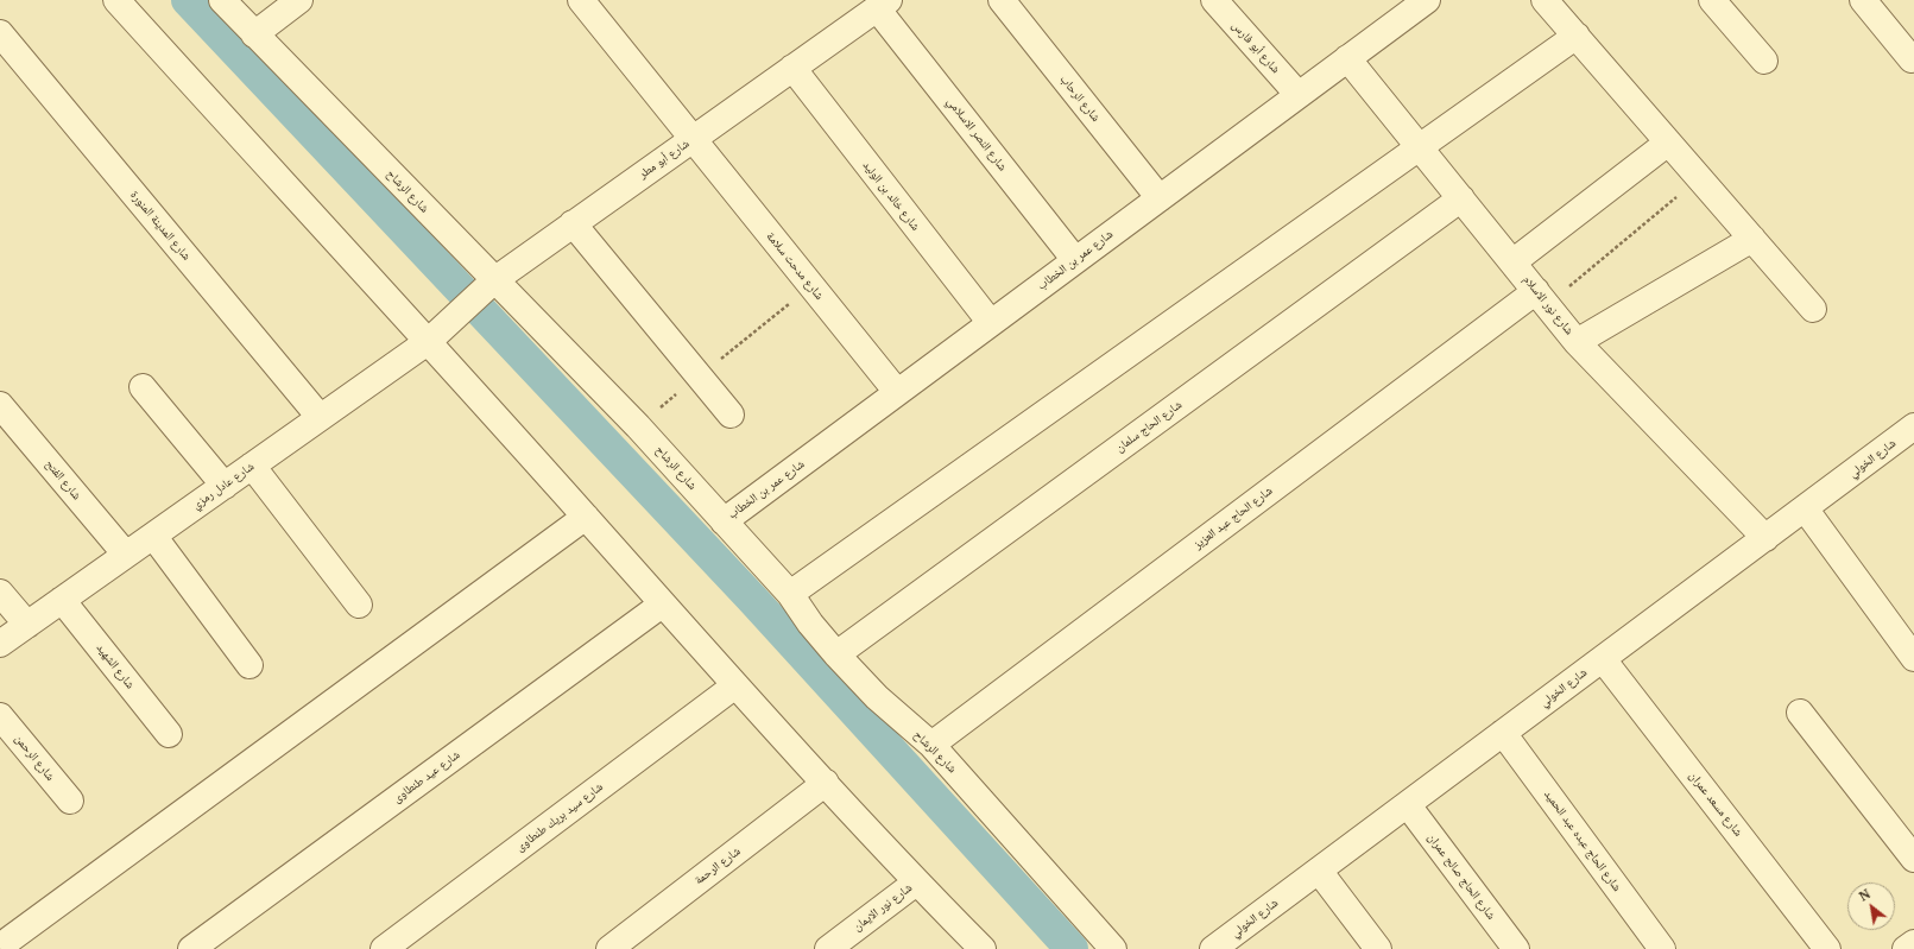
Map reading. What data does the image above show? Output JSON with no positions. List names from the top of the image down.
{
  "streets": {
    "street": [
      "شارع أبو فارس",
      "شارع الرحاب",
      "شارع النصر الاسلامي",
      "شارع أبو مطر",
      "شارع الرشاح",
      "شارع خالد بن الوليد",
      "شارع المدينة المنورة",
      "شارع عمر بن الخطاب",
      "شارع مدحت سلامة",
      "شارع نور الاسلام",
      "شارع الحاج سلمان",
      "شارع الخولي",
      "شارع الفتح",
      "شارع عادل رمزي",
      "شارع الحاج عبد العزيز",
      "شارع الشهيد",
      "شارع الرحمن",
      "شارع عيد طنطاوى",
      "شارع مسعد عمران",
      "شارع سيد بريك طنطاوى",
      "شارع الحاج عبده عبد الحميد",
      "شارع الرحمة",
      "شارع الحاج صالح عمران",
      "شارع نور الايمان"
    ]
  },
  "crossings": [
    ["شارع أبو فارس", "شارع عمر بن الخطاب"],
    ["شارع الرحاب", "شارع عمر بن الخطاب"],
    ["شارع النصر الاسلامي", "شارع أبو مطر"],
    ["شارع النصر الاسلامي", "شارع عمر بن الخطاب"],
    ["شارع أبو مطر", "شارع الرشاح"],
    ["شارع أبو مطر", "شارع خالد بن الوليد"],
    ["شارع أبو مطر", "شارع مدحت سلامة"],
    ["شارع أبو مطر", "شارع عادل رمزي"],
    ["شارع الرشاح", "شارع عمر بن الخطاب"],
    ["شارع الرشاح", "شارع الحاج سلمان"],
    ["شارع الرشاح", "شارع الحاج عبد العزيز"],
    ["شارع خالد بن الوليد", "شارع عمر بن الخطاب"],
    ["شارع المدينة المنورة", "شارع عادل رمزي"],
    ["شارع عمر بن الخطاب", "شارع مدحت سلامة"],
    ["شارع عمر بن الخطاب", "شارع نور الاسلام"],
    ["شارع نور الاسلام", "شارع الحاج سلمان"],
    ["شارع نور الاسلام", "شارع الخولي"],
    ["شارع نور الاسلام", "شارع الحاج عبد العزيز"],
    ["شارع الخولي", "شارع مسعد عمران"],
    ["شارع الخولي", "شارع الحاج عبده عبد الحميد"],
    ["شارع الخولي", "شارع الحاج صالح عمران"],
    ["شارع الفتح", "شارع عادل رمزي"],
    ["شارع عادل رمزي", "شارع الشهيد"]
  ],
  "north": "top left"
}
